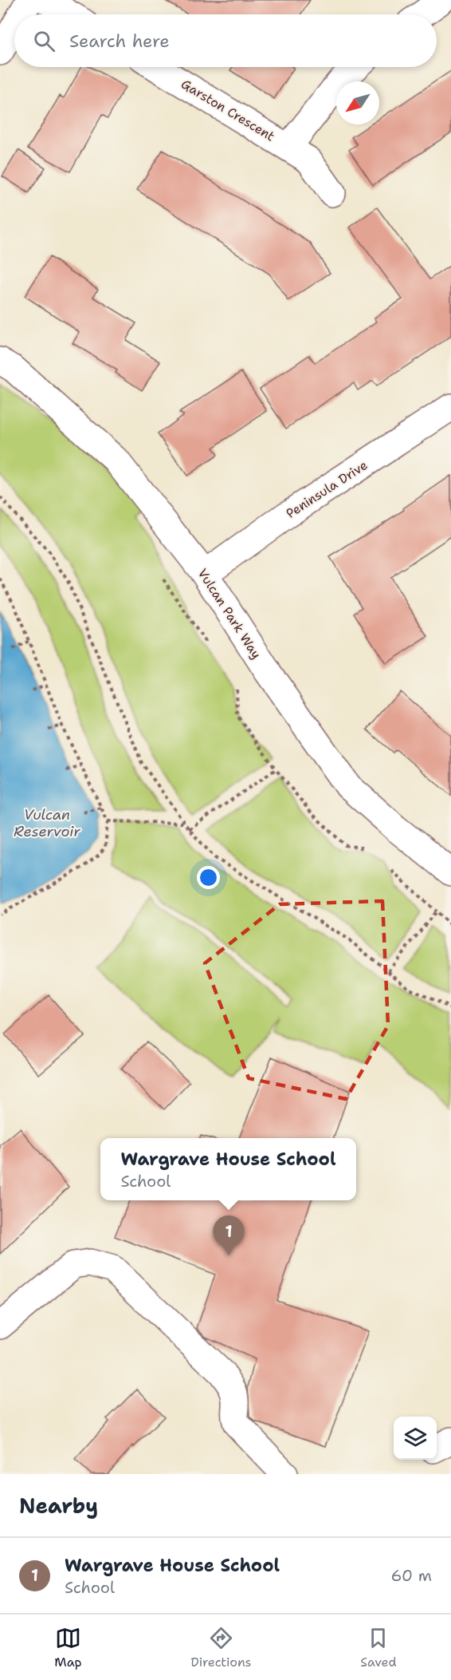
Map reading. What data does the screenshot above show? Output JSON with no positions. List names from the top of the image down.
{
  "streets": {
    "street": ["Garston Crescent", "Peninsula Drive", "Vulcan Park Way"]
  },
  "crossings": [
    ["Peninsula Drive", "Vulcan Park Way"]
  ],
  "water": ["Vulcan Reservoir"],
  "north": "bottom left",
  "page": {
    "search": "Search here",
    "popup": ["Wargrave House School", "School"],
    "pins": "1",
    "heading": "Nearby",
    "list": [
      {
        "mark": "1",
        "name": "Wargrave House School",
        "note": "School",
        "value": "60 m"
      }
    ],
    "nav": ["Map", "Directions", "Saved"]
  }
}
